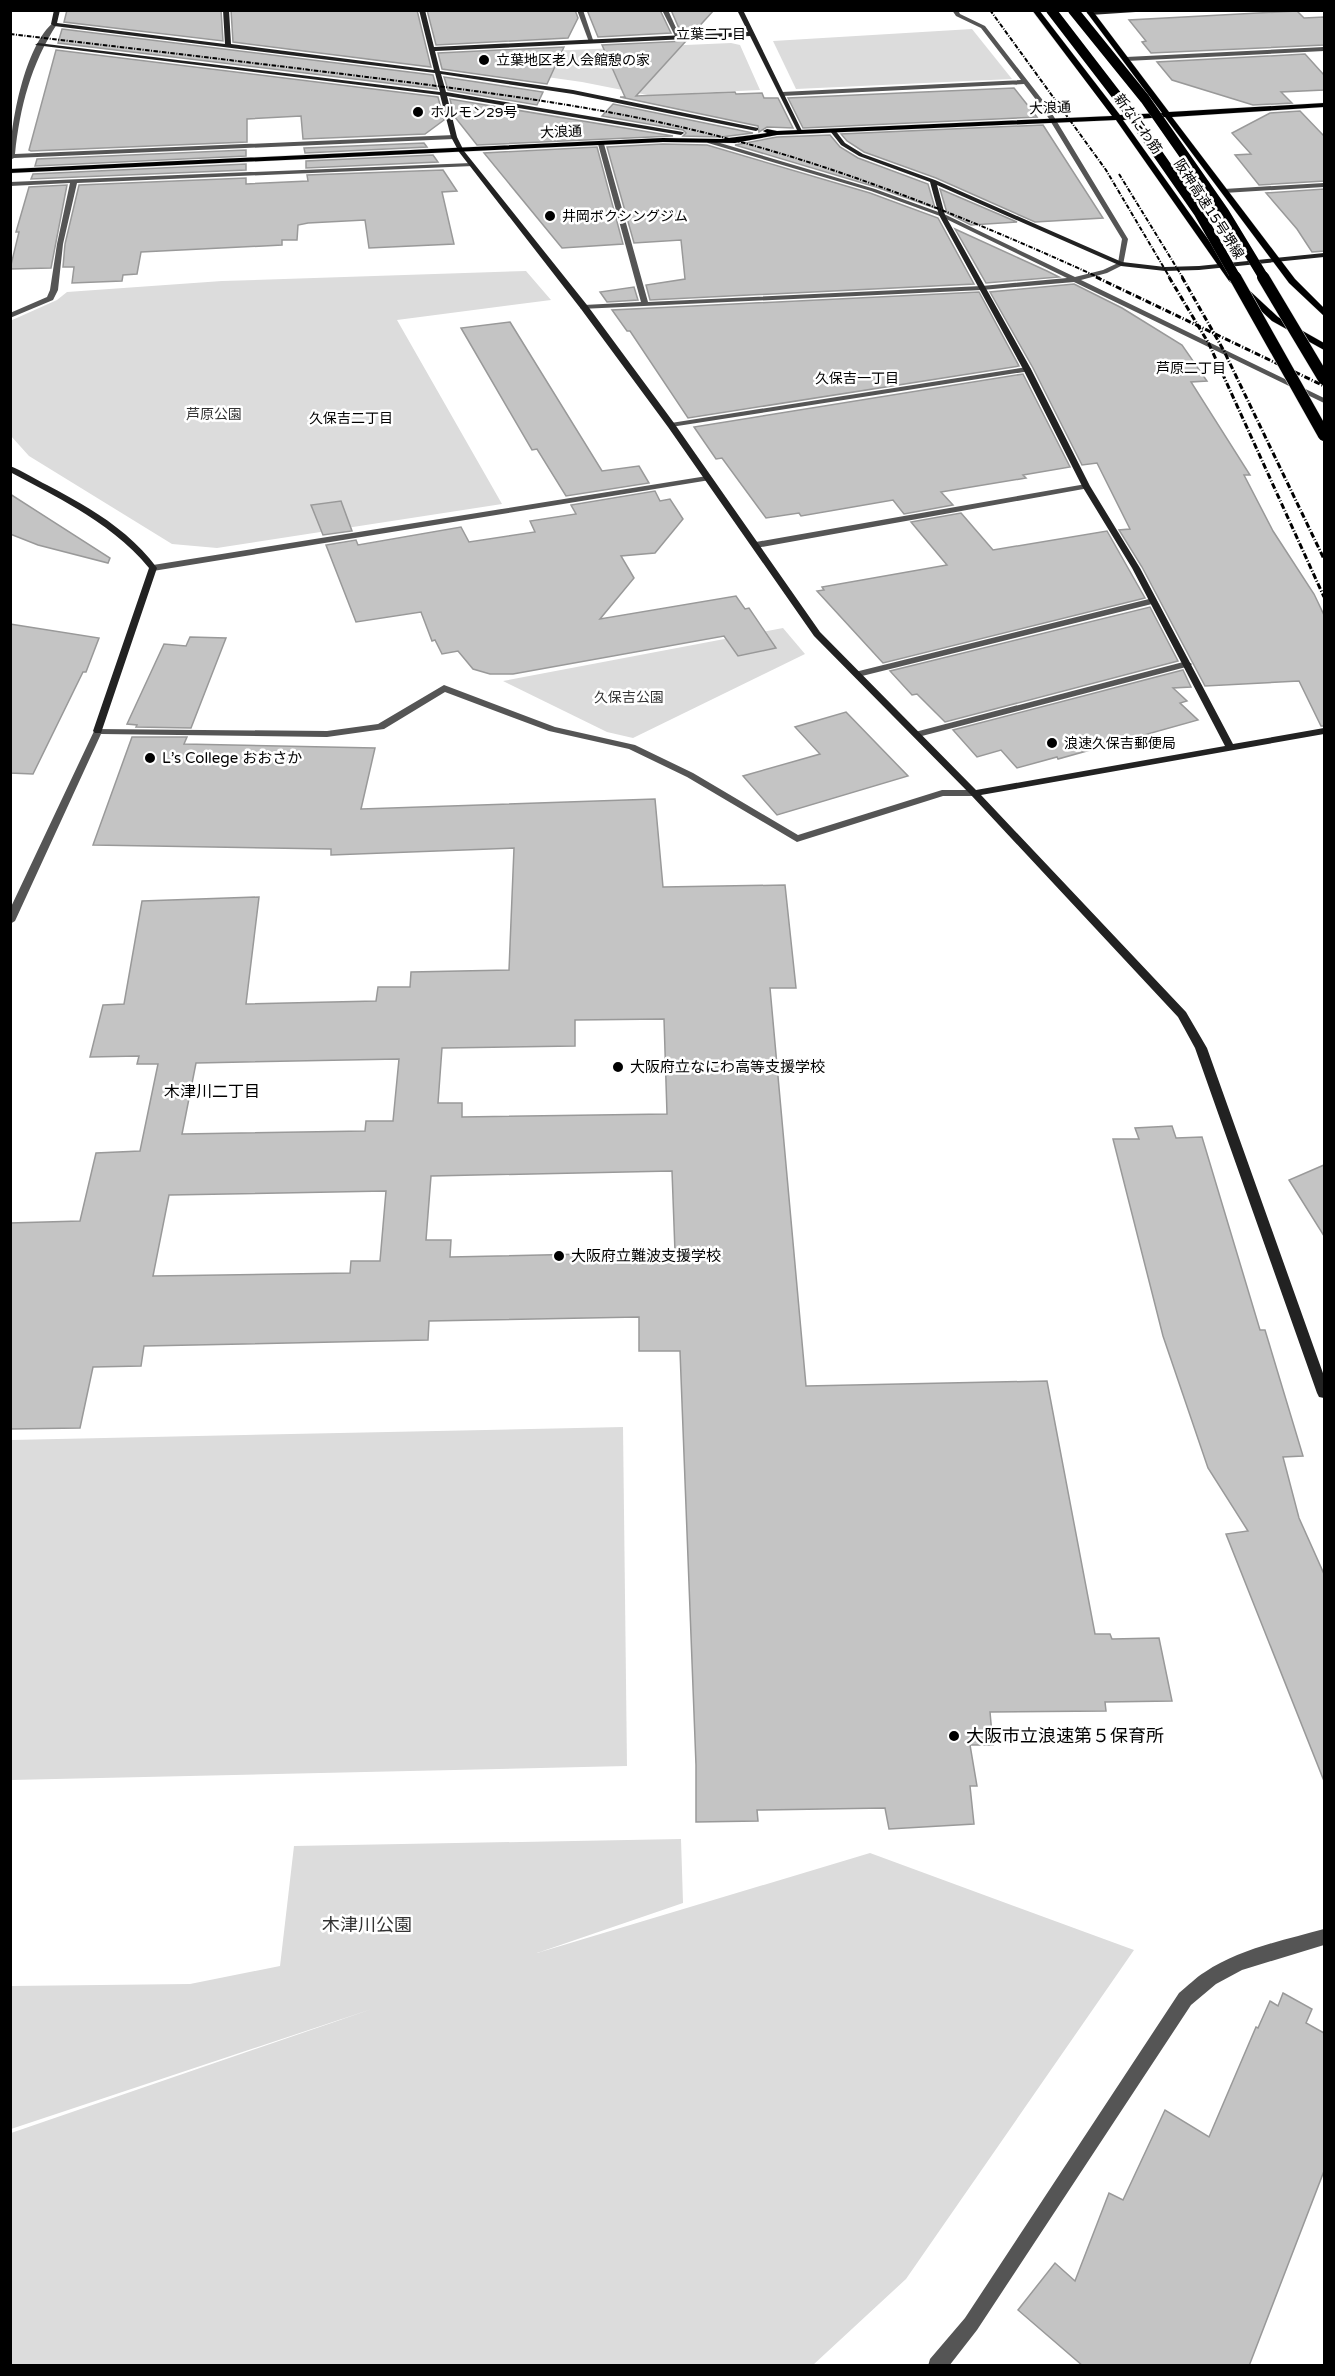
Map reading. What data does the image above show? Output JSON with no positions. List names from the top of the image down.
{
  "streets": {
    "highway": ["阪神高速15号堺線"],
    "main road": ["大浪通", "新なにわ筋"]
  },
  "crossings": [
    ["大浪通", "新なにわ筋"]
  ],
  "districts": [
    "立葉二丁目",
    "芦原二丁目",
    "久保吉一丁目",
    "久保吉二丁目",
    "木津川二丁目"
  ],
  "parks": ["芦原公園", "久保吉公園", "木津川公園"],
  "places": [
    "立葉地区老人会館憩の家",
    "ホルモン29号",
    "井岡ボクシングジム",
    "浪速久保吉郵便局",
    "L’s College おおさか",
    "大阪府立なにわ高等支援学校",
    "大阪府立難波支援学校",
    "大阪市立浪速第５保育所"
  ]
}
